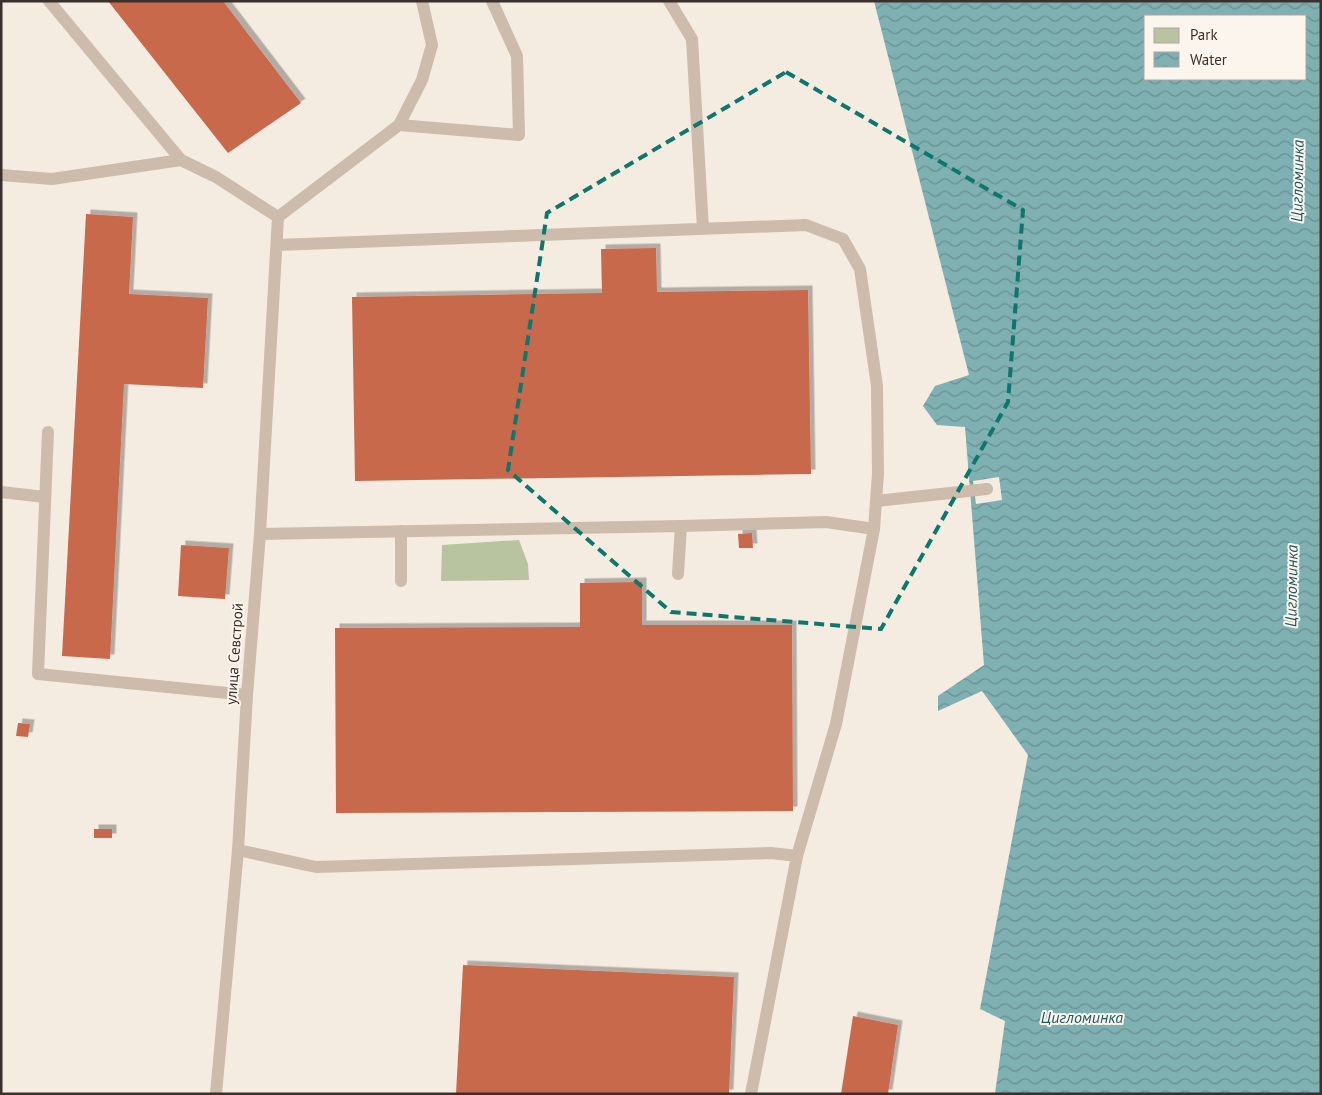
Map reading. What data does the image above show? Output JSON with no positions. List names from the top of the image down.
{
  "streets": {
    "lane": ["улица Севстрой"]
  },
  "water": ["Цигломинка"],
  "legend": ["Park", "Water"]
}
